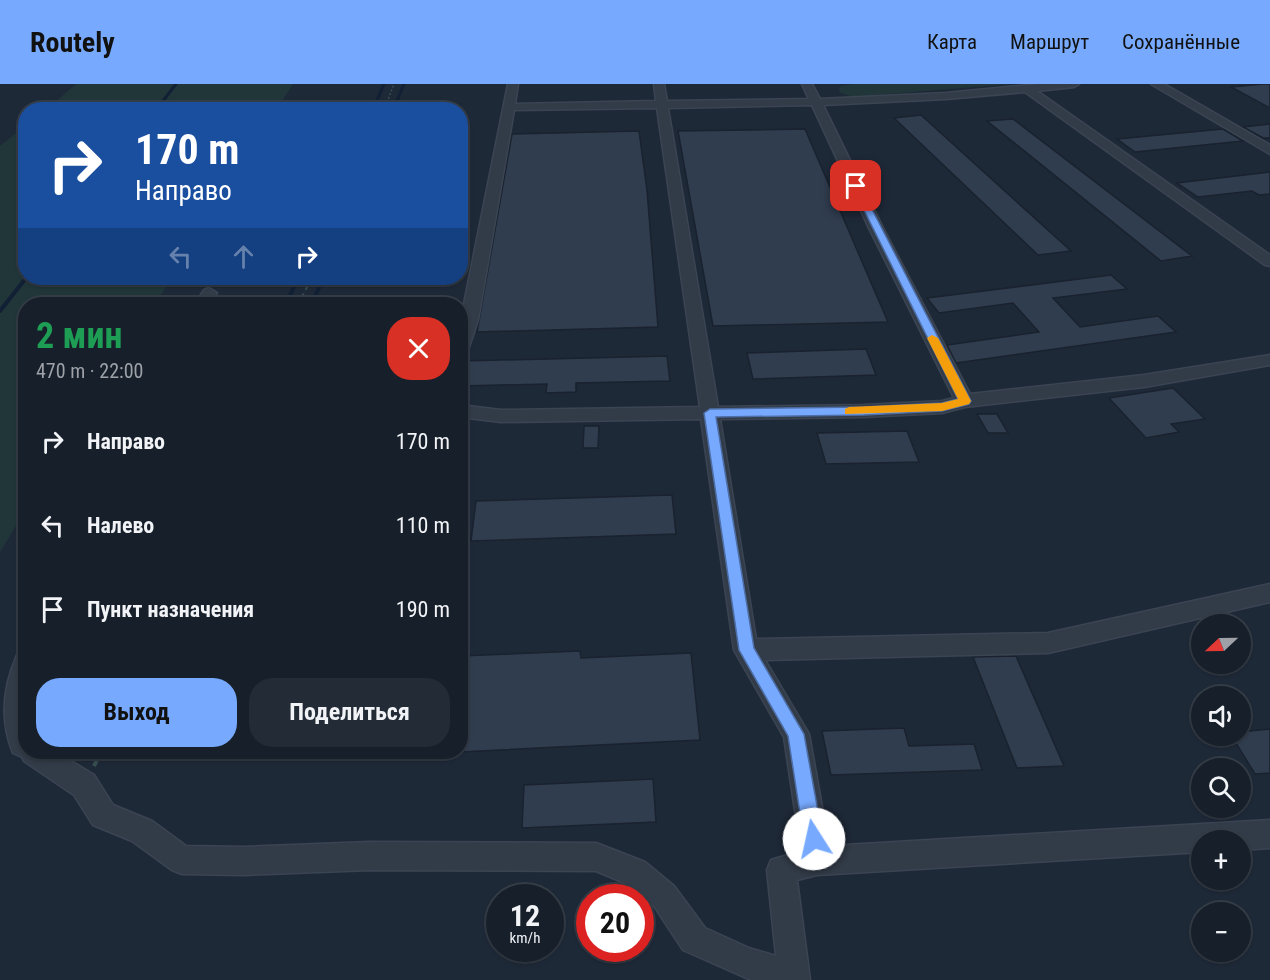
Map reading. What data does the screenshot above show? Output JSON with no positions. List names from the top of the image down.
{
  "north": "left",
  "page": {
    "header": "Routely",
    "nav": ["Карта", "Маршрут", "Сохранённые"],
    "turn": ["170 m", "Направо"],
    "heading": ["2 мин", "470 m · 22:00"],
    "list": [
      {
        "name": "Направо",
        "value": "170 m"
      },
      {
        "name": "Налево",
        "value": "110 m"
      },
      {
        "name": "Пункт назначения",
        "value": "190 m"
      }
    ],
    "map_buttons": ["+", "−"],
    "buttons": ["Выход", "Поделиться"],
    "speed": "12 km/h",
    "limit": "20"
  }
}
